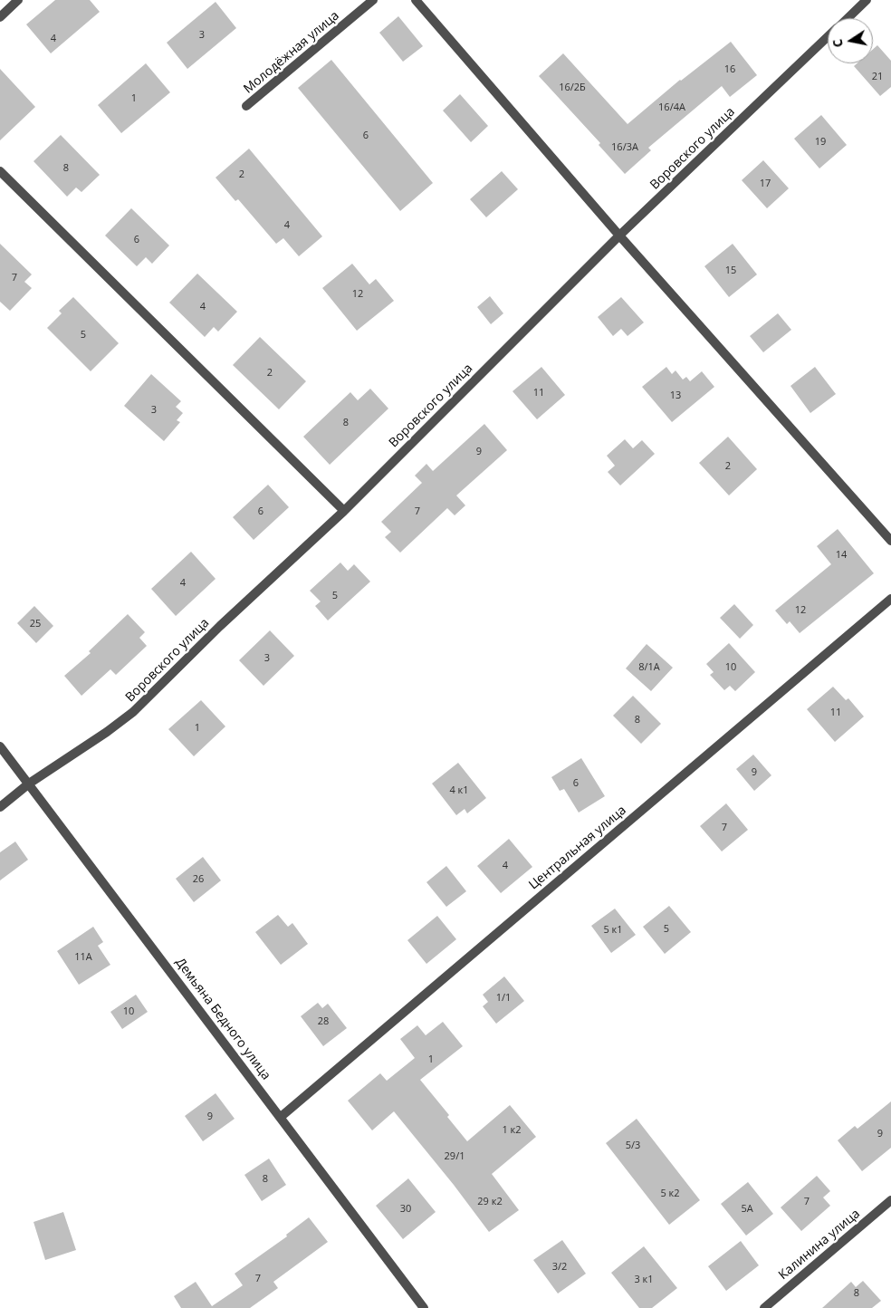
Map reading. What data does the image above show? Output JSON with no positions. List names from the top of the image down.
{
  "streets": {
    "street": [
      "Молодёжная улица",
      "Воровского улица",
      "Центральная улица",
      "Демьяна Бедного улица",
      "Калинина улица"
    ]
  },
  "crossings": [
    ["Воровского улица", "Демьяна Бедного улица"],
    ["Центральная улица", "Демьяна Бедного улица"]
  ],
  "house_numbers": [
    "3",
    "4",
    "16",
    "21",
    "16/2Б",
    "1",
    "16/4А",
    "6",
    "19",
    "16/3А",
    "8",
    "2",
    "17",
    "4",
    "6",
    "15",
    "7",
    "12",
    "4",
    "5",
    "2",
    "11",
    "13",
    "3",
    "8",
    "9",
    "2",
    "6",
    "7",
    "14",
    "4",
    "5",
    "12",
    "25",
    "3",
    "8/1А",
    "10",
    "11",
    "8",
    "1",
    "9",
    "6",
    "4 к1",
    "7",
    "4",
    "26",
    "5",
    "5 к1",
    "11А",
    "1/1",
    "10",
    "28",
    "1",
    "9",
    "1 к2",
    "9",
    "5/3",
    "29/1",
    "8",
    "5 к2",
    "29 к2",
    "7",
    "30",
    "5А",
    "3/2",
    "7",
    "3 к1",
    "8"
  ],
  "north": "left"
}
